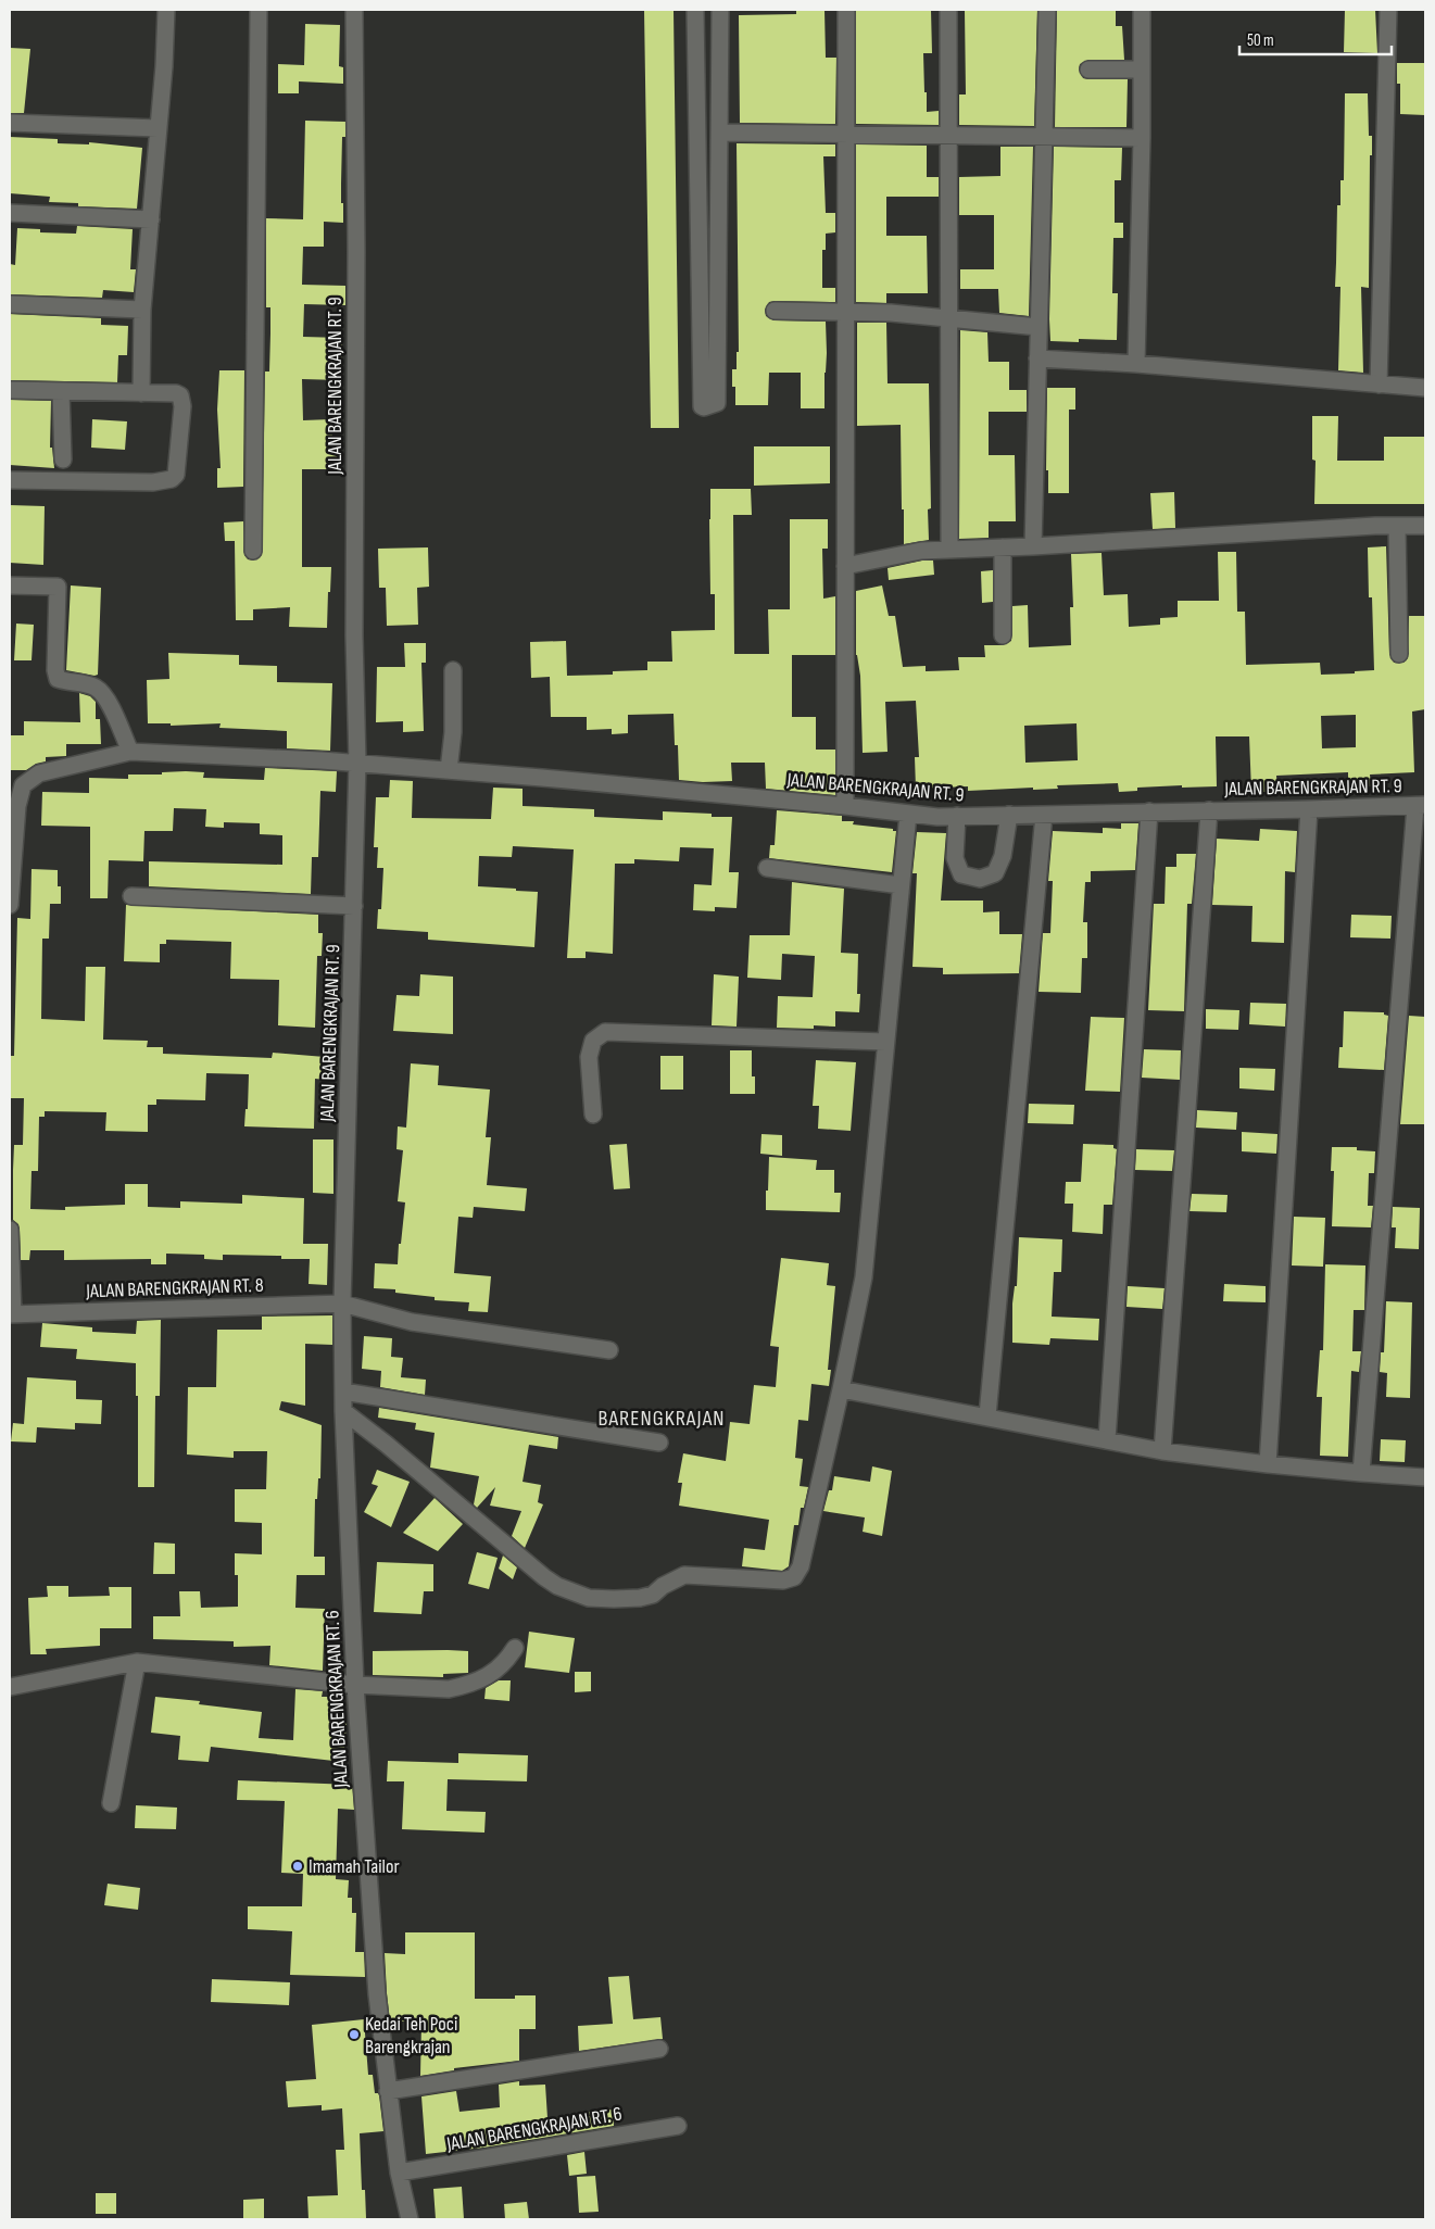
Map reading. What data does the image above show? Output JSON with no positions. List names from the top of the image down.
{
  "streets": {
    "street": ["JALAN BARENGKRAJAN RT. 9", "JALAN BARENGKRAJAN RT. 8", "JALAN BARENGKRAJAN RT. 6"]
  },
  "crossings": [
    ["JALAN BARENGKRAJAN RT. 9", "JALAN BARENGKRAJAN RT. 8"],
    ["JALAN BARENGKRAJAN RT. 9", "JALAN BARENGKRAJAN RT. 6"],
    ["JALAN BARENGKRAJAN RT. 8", "JALAN BARENGKRAJAN RT. 6"]
  ],
  "districts": ["BARENGKRAJAN"],
  "places": ["Imamah Tailor", "Kedai Teh Poci Barengkrajan"],
  "scale_bar": "50 m"
}
